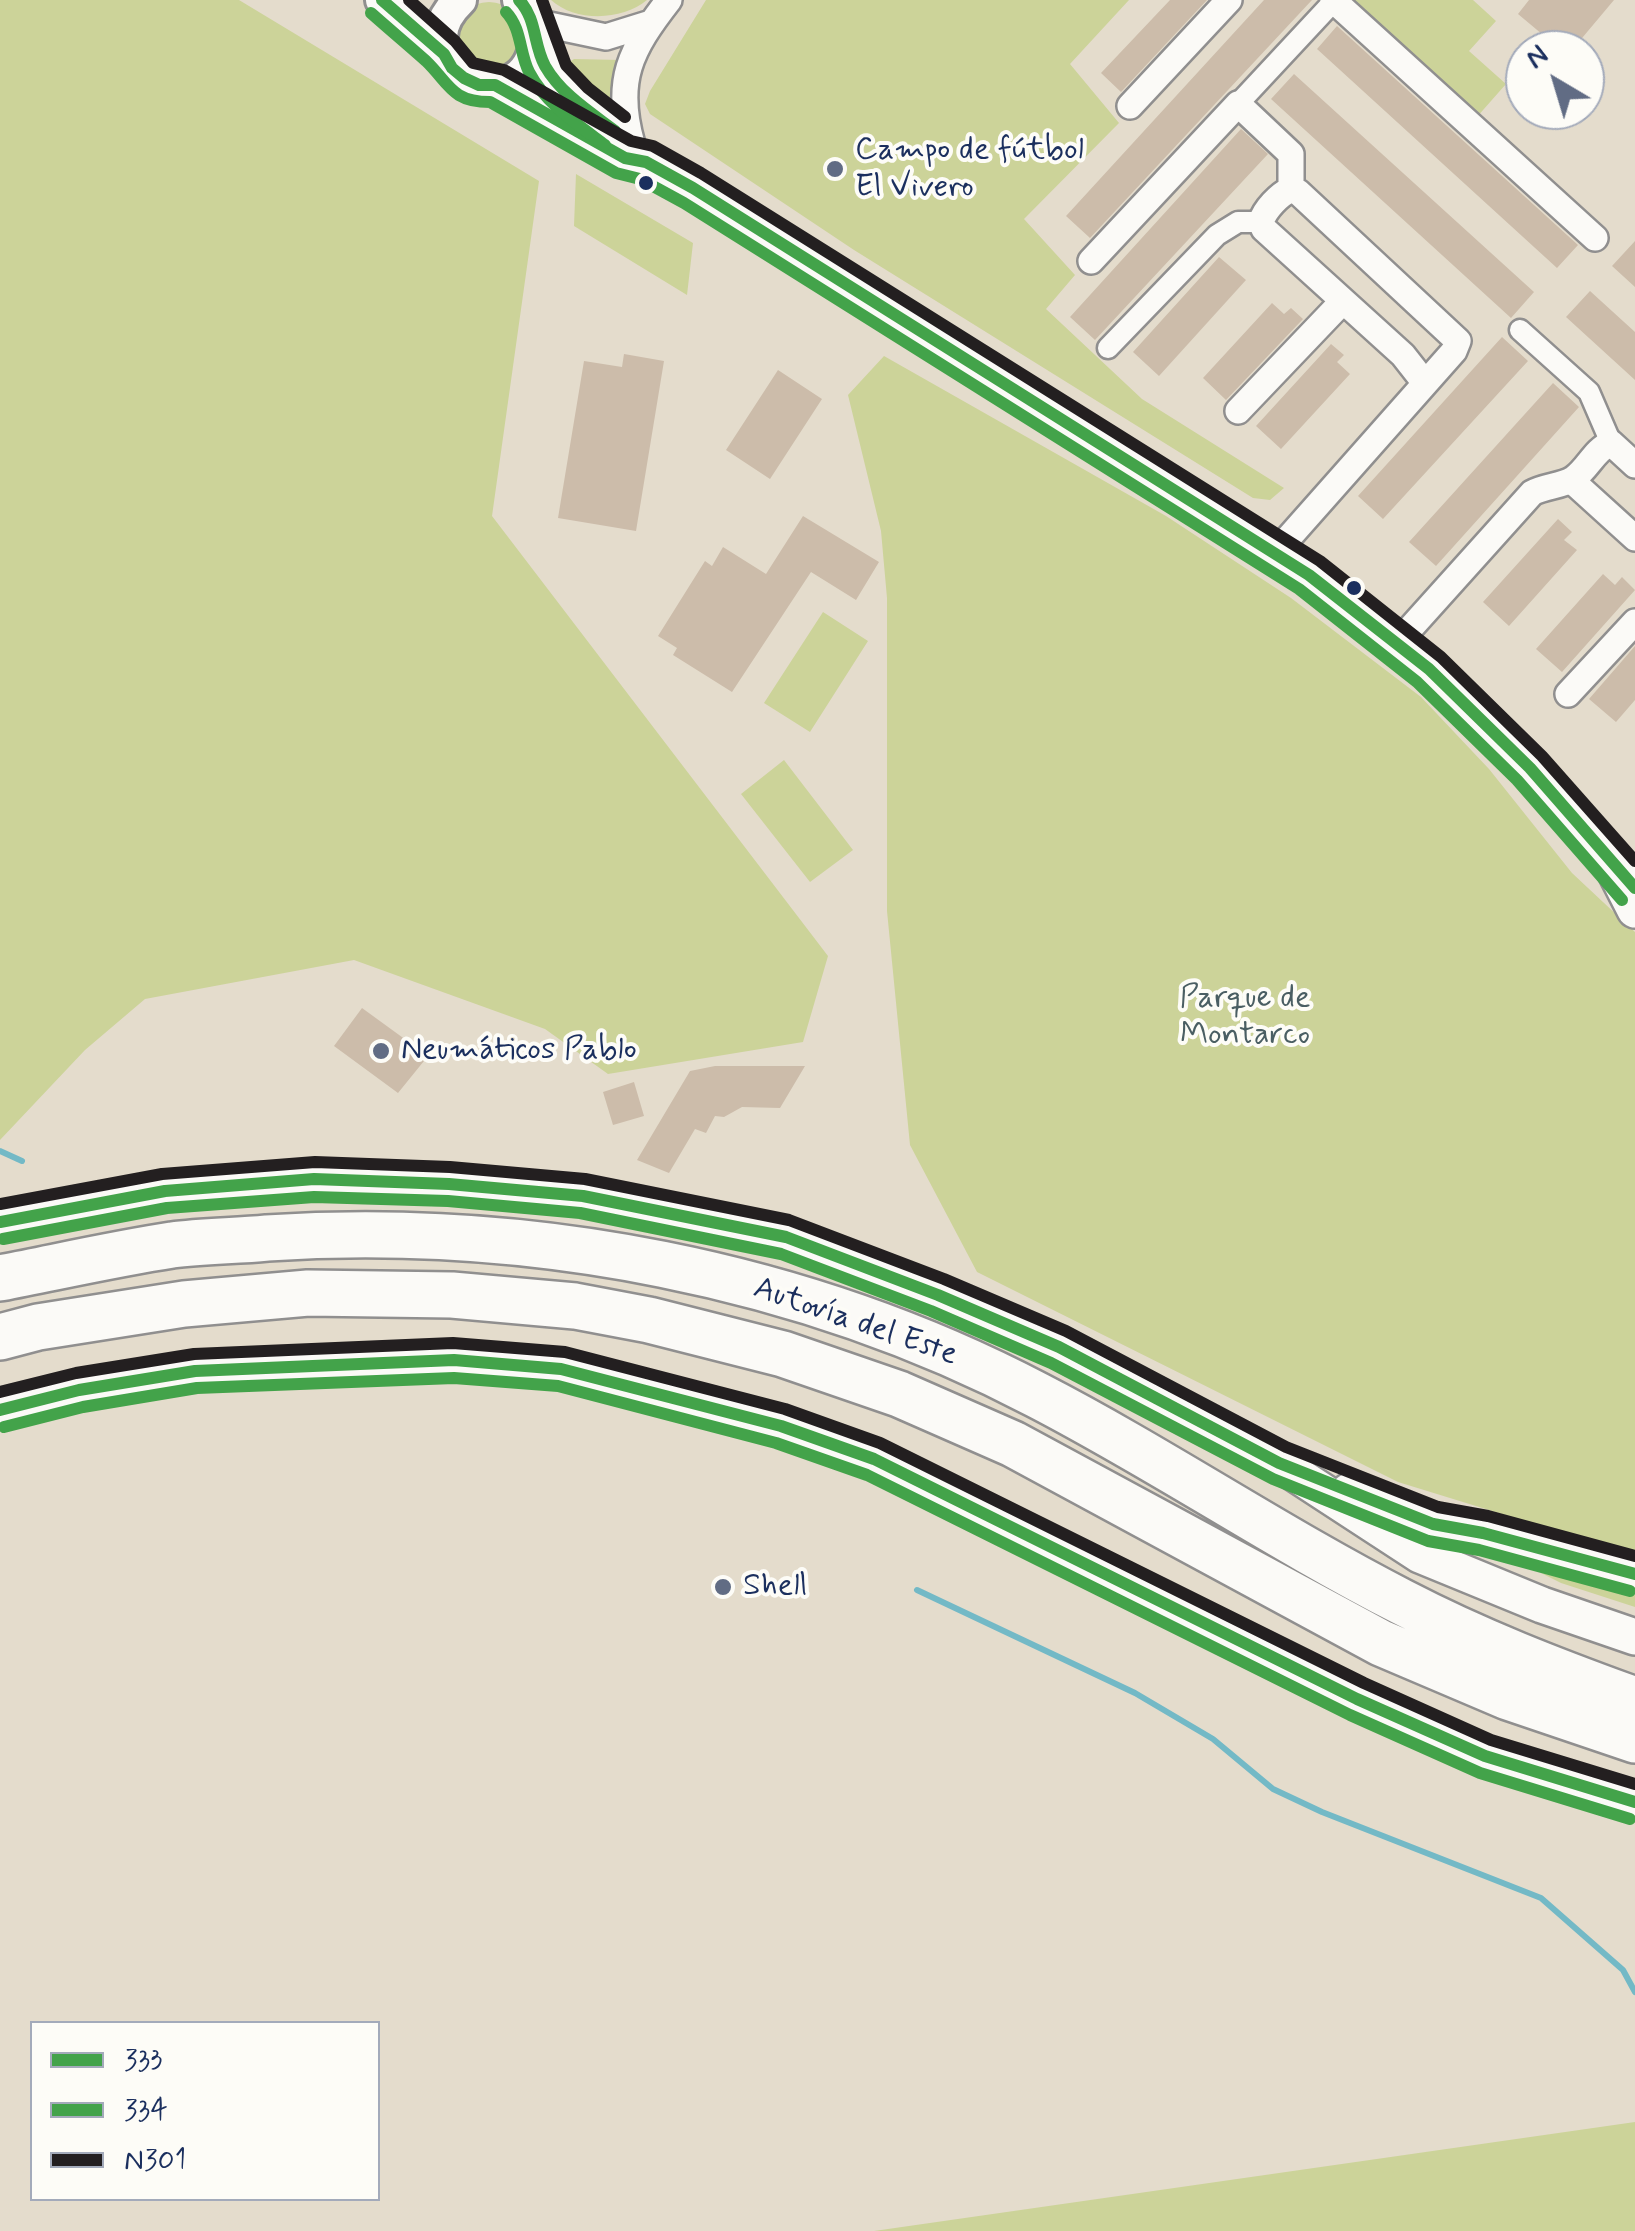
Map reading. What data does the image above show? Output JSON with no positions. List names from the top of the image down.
{
  "streets": {
    "highway": ["Autovía del Este"]
  },
  "parks": ["Parque de Montarco"],
  "places": ["Campo de fútbol El Vivero", "Neumáticos Pablo", "Shell"],
  "lines": ["transit line 333", "transit line N301", "transit line 334"],
  "legend": ["333", "334", "N301"],
  "north": "top left"
}
